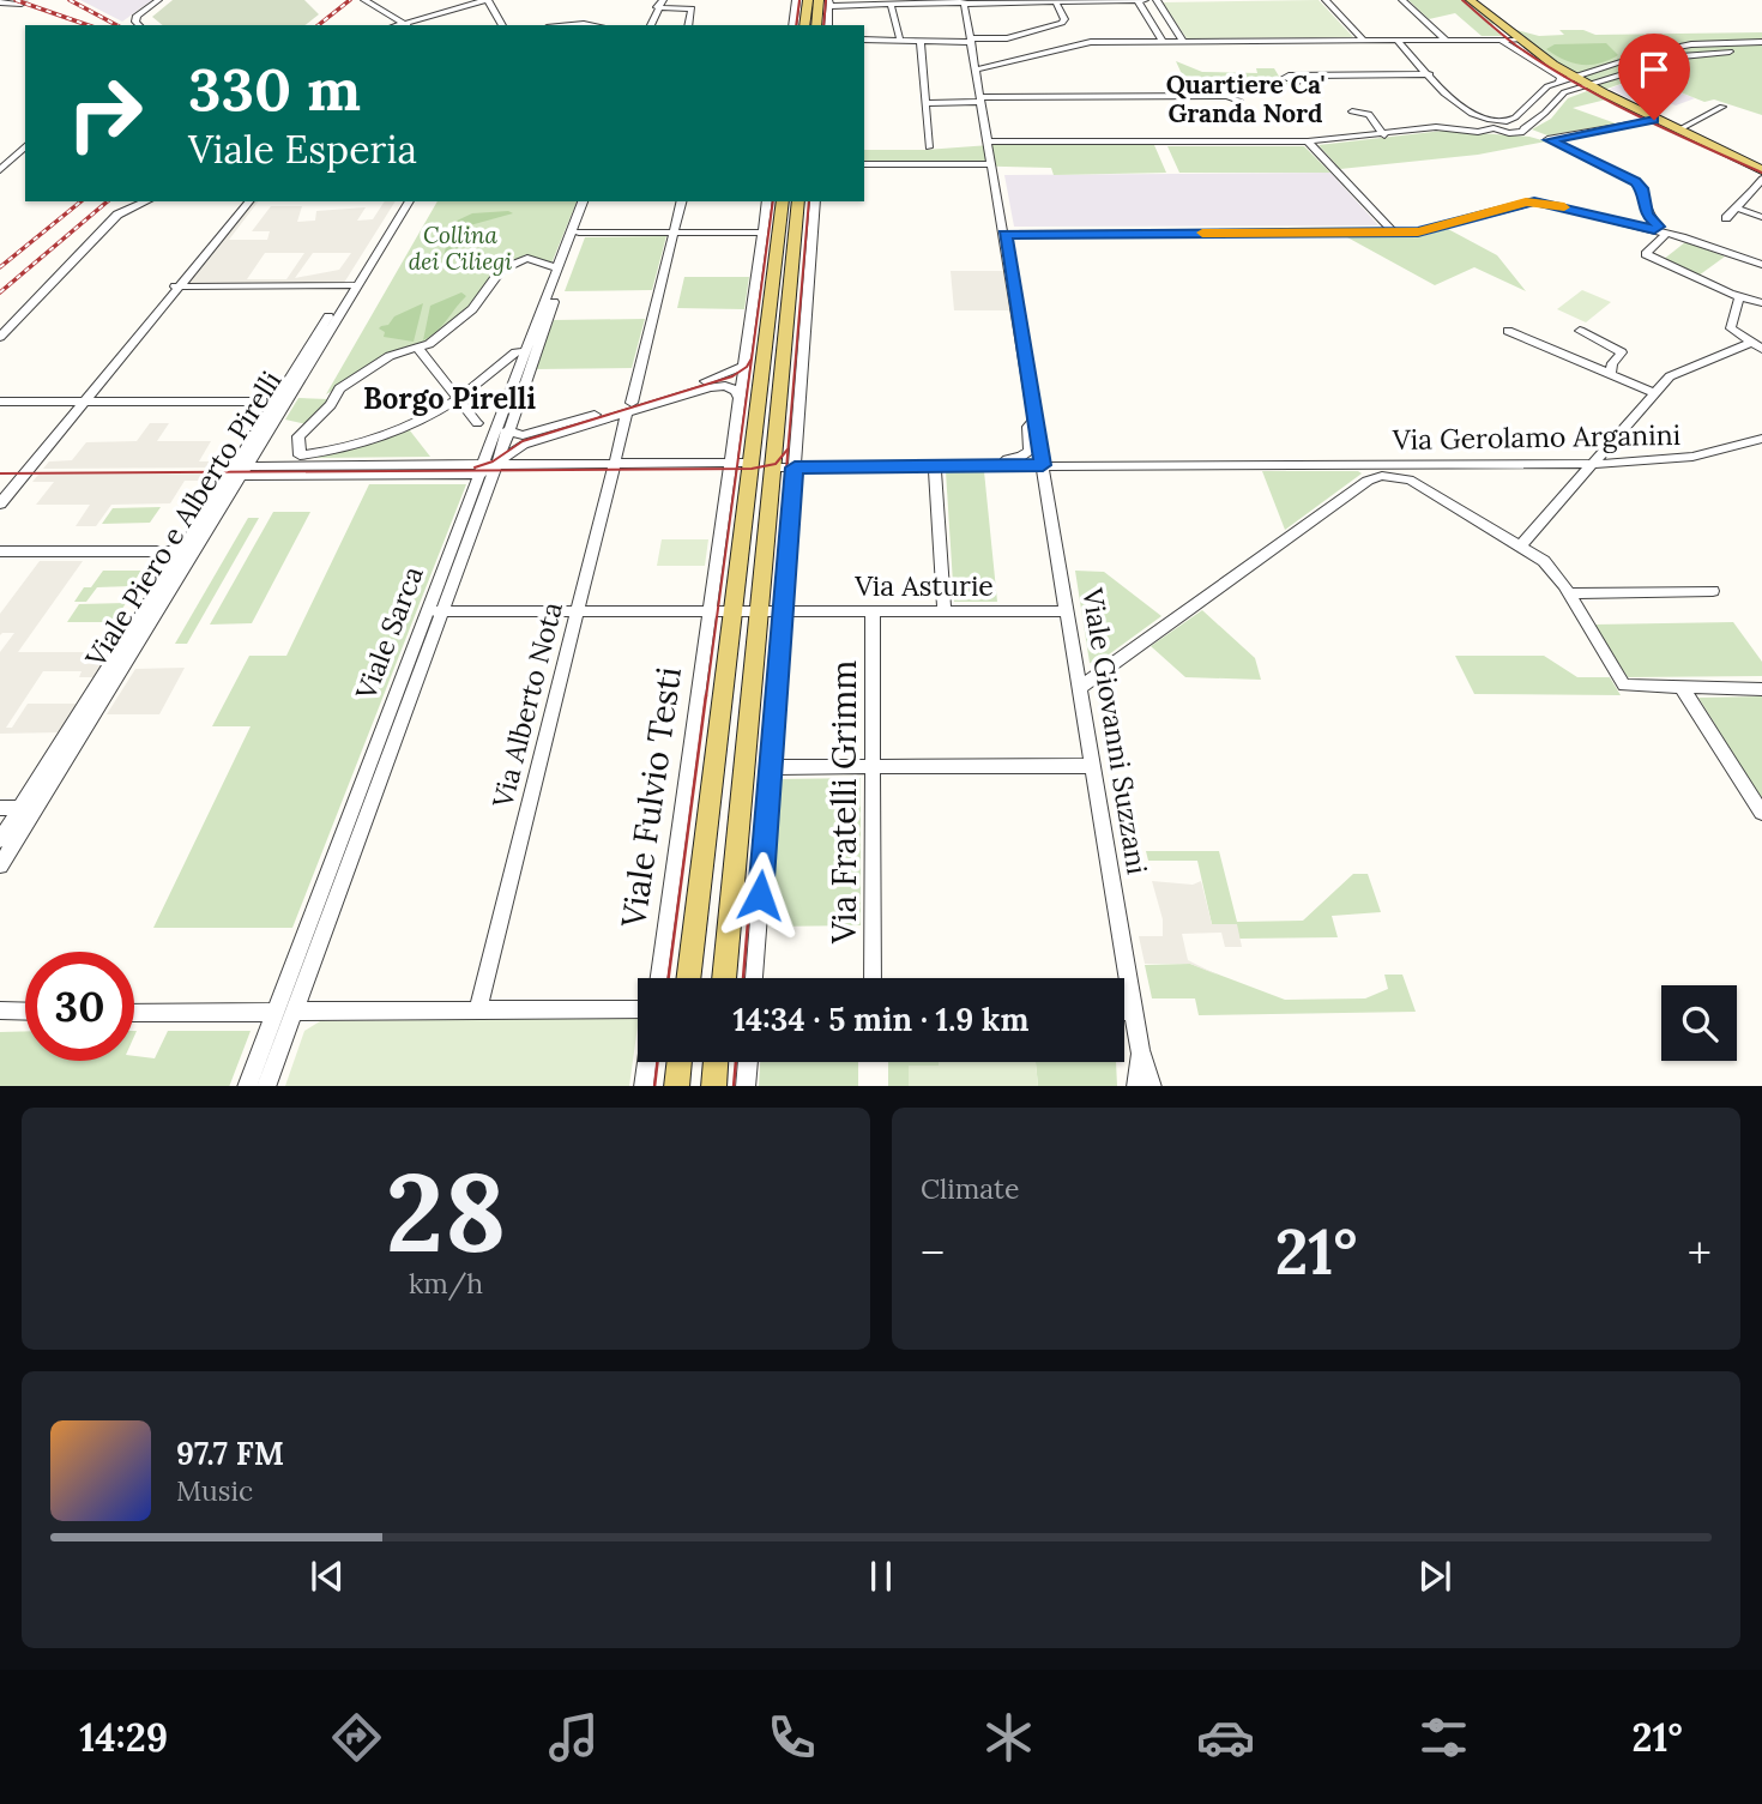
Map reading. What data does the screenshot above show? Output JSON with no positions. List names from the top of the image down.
{
  "streets": {
    "main road": ["Viale Fulvio Testi"],
    "street": [
      "Via Gerolamo Arganini",
      "Viale Piero e Alberto Pirelli",
      "Via Asturie",
      "Viale Sarca",
      "Via Alberto Nota",
      "Viale Giovanni Suzzani",
      "Via Fratelli Grimm"
    ]
  },
  "crossings": [
    ["Via Gerolamo Arganini", "Viale Giovanni Suzzani"],
    ["Via Asturie", "Viale Giovanni Suzzani"],
    ["Via Asturie", "Via Fratelli Grimm"]
  ],
  "districts": ["Quartiere Ca' Granda Nord", "Borgo Pirelli"],
  "parks": ["Collina dei Ciliegi"],
  "page": {
    "turn": ["330 m", "Viale Esperia"],
    "limit": "30",
    "trip": "14:34 · 5 min · 1.9 km",
    "tile": [
      ["28", "km/h"],
      "Climate"
    ],
    "heat": ["−", "21°", "+"],
    "song": ["97.7 FM", "Music"],
    "tabs": ["14:29", "21°"]
  }
}
